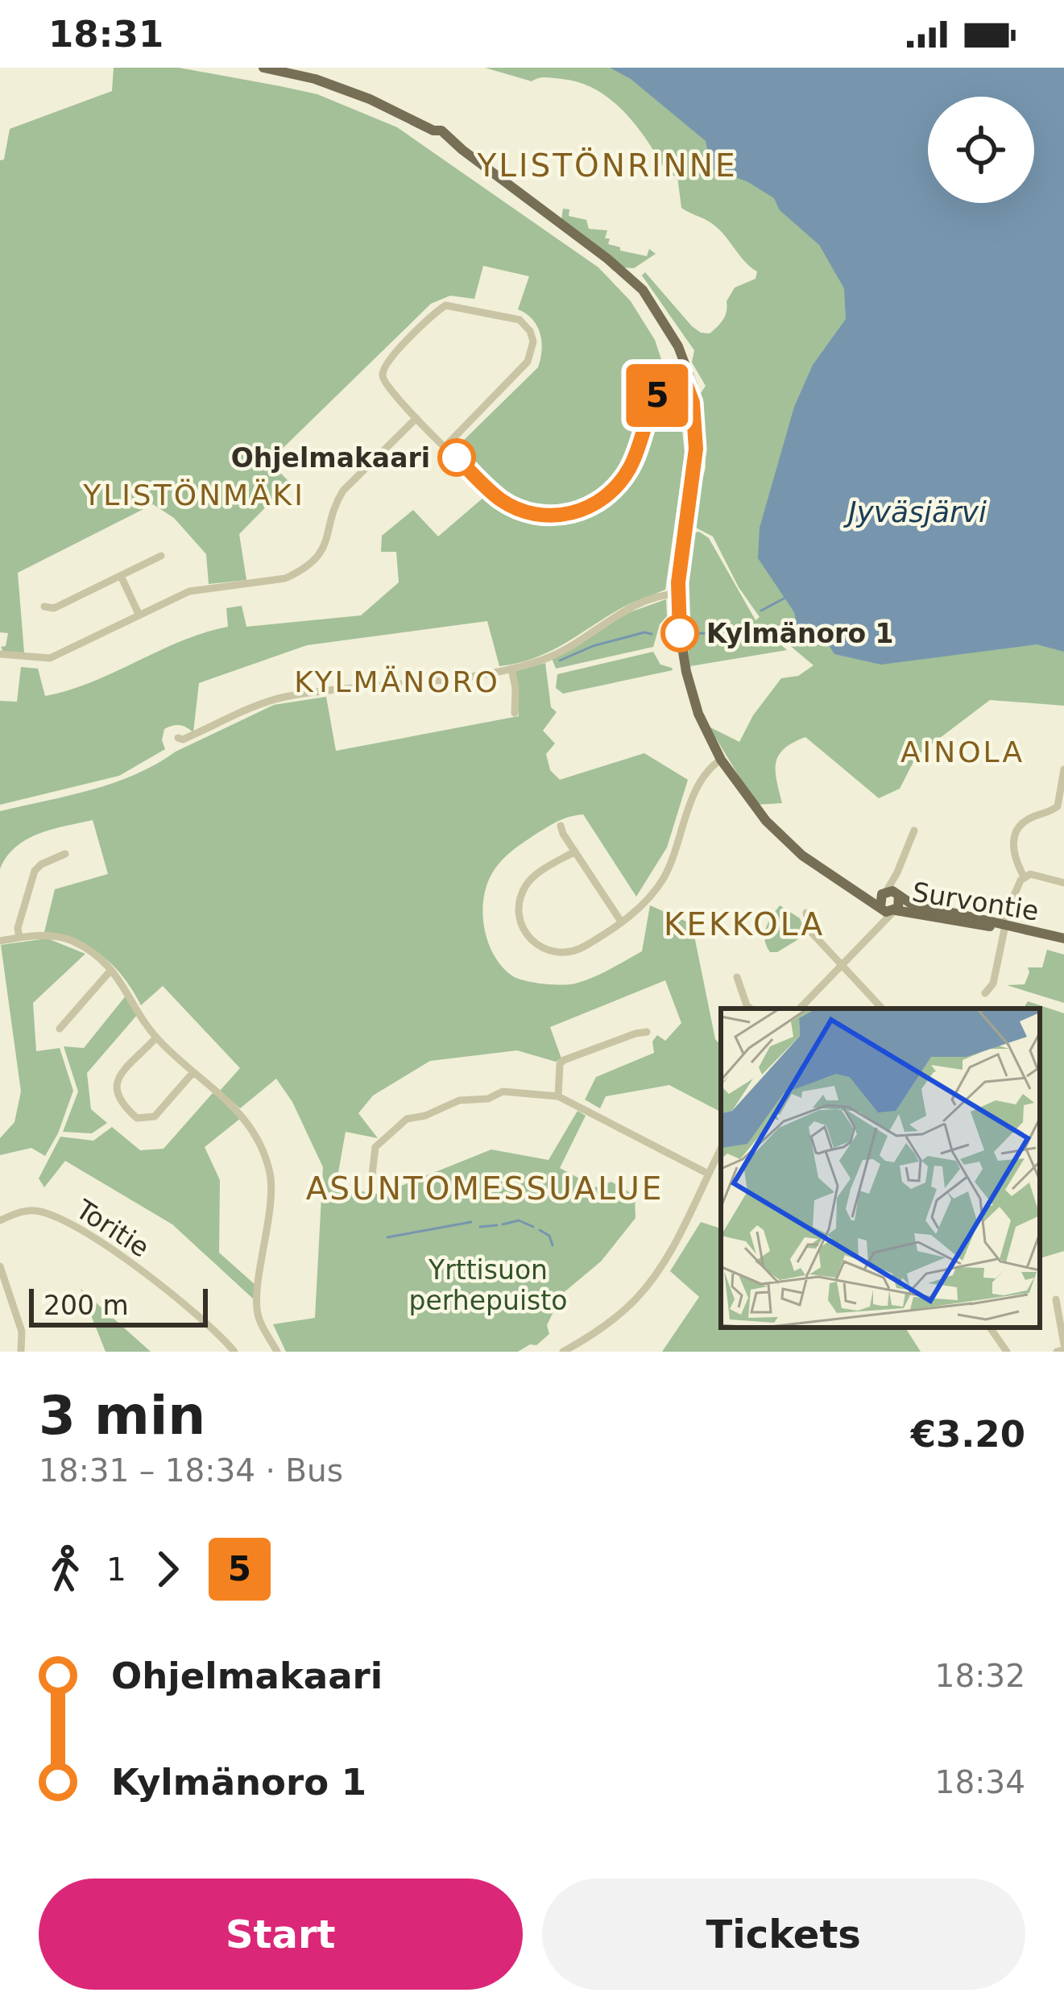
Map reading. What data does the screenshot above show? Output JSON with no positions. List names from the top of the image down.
{
  "streets": {
    "main road": ["Survontie"],
    "street": ["Toritie"]
  },
  "districts": [
    "YLISTÖNRINNE",
    "YLISTÖNMÄKI",
    "KYLMÄNORO",
    "AINOLA",
    "KEKKOLA",
    "ASUNTOMESSUALUE"
  ],
  "water": ["Jyväsjärvi"],
  "parks": ["Yrttisuon perhepuisto"],
  "places": ["Ohjelmakaari", "Kylmänoro 1"],
  "lines": ["bus line 5"],
  "scale_bar": "200 m",
  "page": {
    "status": "18:31",
    "on_map": "5",
    "scale": "200 m",
    "heading": ["3 min", "18:31 – 18:34 · Bus", "€3.20"],
    "legs": ["1", "5"],
    "list": [
      {
        "name": "Ohjelmakaari",
        "value": "18:32"
      },
      {
        "name": "Kylmänoro 1",
        "value": "18:34"
      }
    ],
    "buttons": ["Start", "Tickets"]
  }
}
